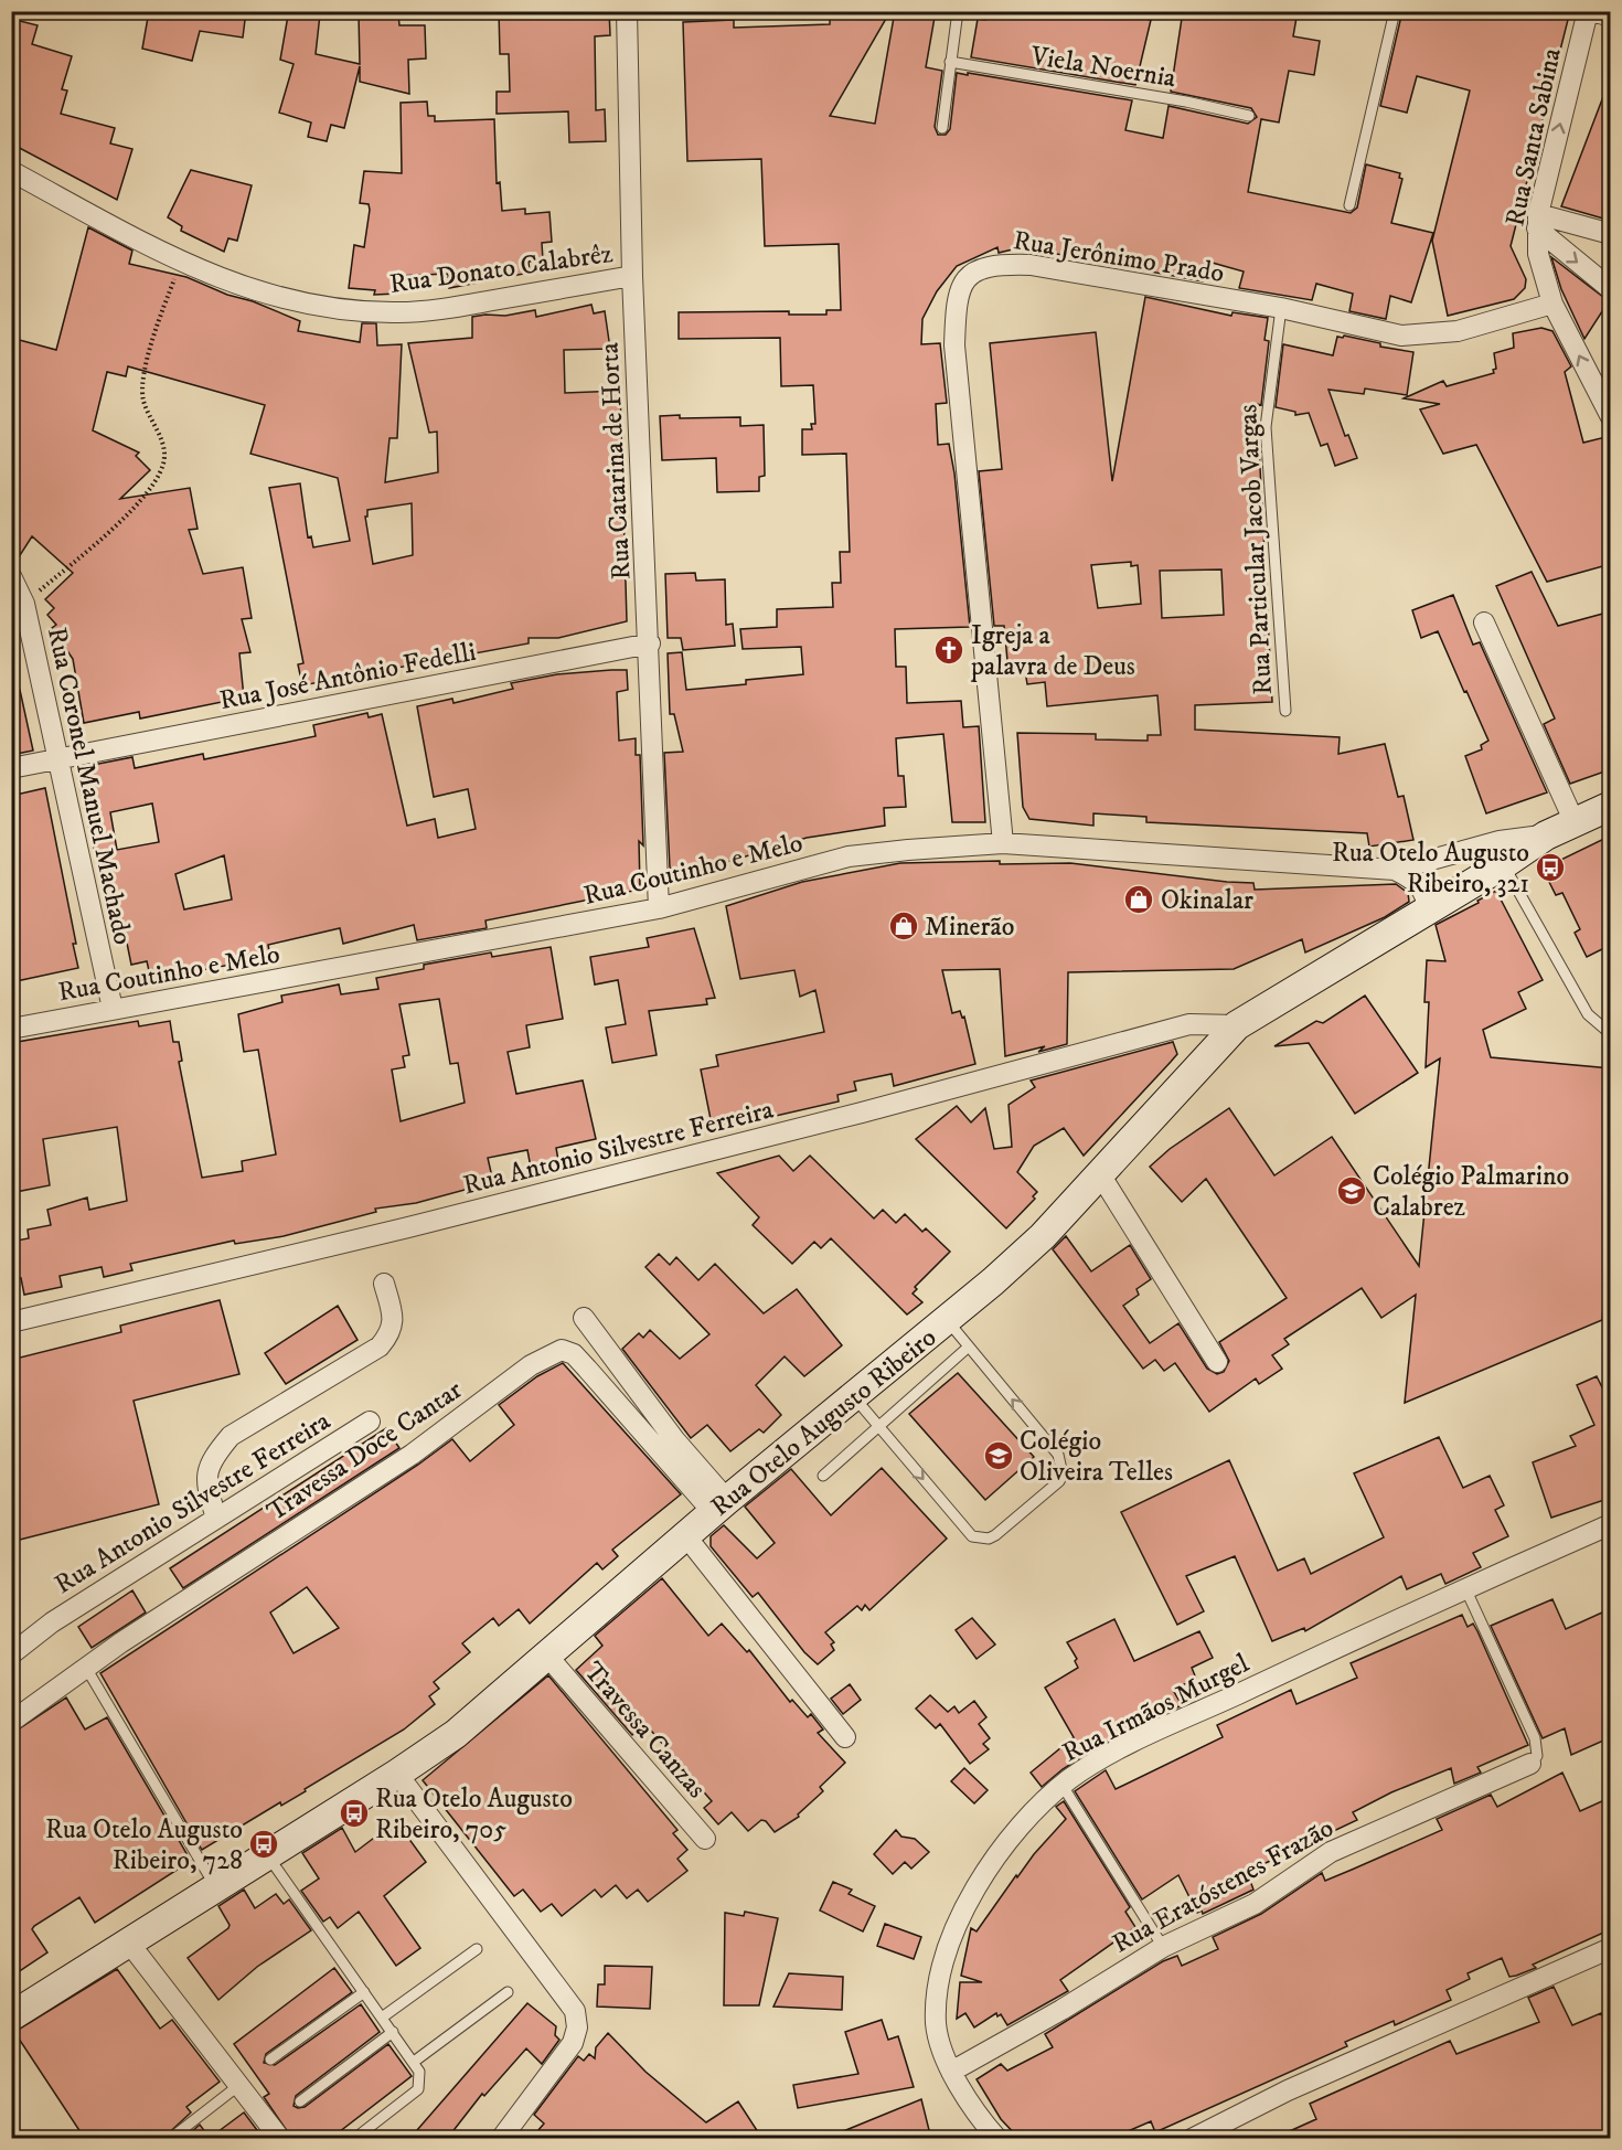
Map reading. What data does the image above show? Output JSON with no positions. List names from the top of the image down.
{
  "streets": {
    "street": [
      "Rua Santa Sabina",
      "Rua Jerônimo Prado",
      "Rua Donato Calabrêz",
      "Rua Catarina de Horta",
      "Rua José Antônio Fedelli",
      "Rua Coronel Manuel Machado",
      "Rua Coutinho e Melo",
      "Rua Antonio Silvestre Ferreira",
      "Rua Otelo Augusto Ribeiro",
      "Travessa Doce Cantar",
      "Rua Irmãos Murgel",
      "Travessa Canzas",
      "Rua Eratóstenes Frazão"
    ],
    "lane": ["Viela Noernia", "Rua Particular Jacob Vargas"]
  },
  "crossings": [
    ["Rua Santa Sabina", "Rua Jerônimo Prado"],
    ["Rua Jerônimo Prado", "Rua Particular Jacob Vargas"],
    ["Rua Jerônimo Prado", "Rua Coutinho e Melo"],
    ["Rua Donato Calabrêz", "Rua Catarina de Horta"],
    ["Rua Catarina de Horta", "Rua José Antônio Fedelli"],
    ["Rua Catarina de Horta", "Rua Coutinho e Melo"],
    ["Rua José Antônio Fedelli", "Rua Coronel Manuel Machado"],
    ["Rua Coronel Manuel Machado", "Rua Coutinho e Melo"],
    ["Rua Coutinho e Melo", "Rua Otelo Augusto Ribeiro"],
    ["Rua Antonio Silvestre Ferreira", "Rua Otelo Augusto Ribeiro"],
    ["Rua Otelo Augusto Ribeiro", "Travessa Doce Cantar"],
    ["Rua Otelo Augusto Ribeiro", "Travessa Canzas"],
    ["Rua Irmãos Murgel", "Rua Eratóstenes Frazão"]
  ],
  "one_way": ["Rua Santa Sabina"],
  "places": {
    "church": ["Igreja a palavra de Deus"],
    "bus stop": ["Rua Otelo Augusto Ribeiro, 321", "Rua Otelo Augusto Ribeiro, 705", "Rua Otelo Augusto Ribeiro, 728"],
    "shop": ["Okinalar", "Minerão"],
    "school or university": ["Colégio Palmarino Calabrez", "Colégio Oliveira Telles"]
  }
}
